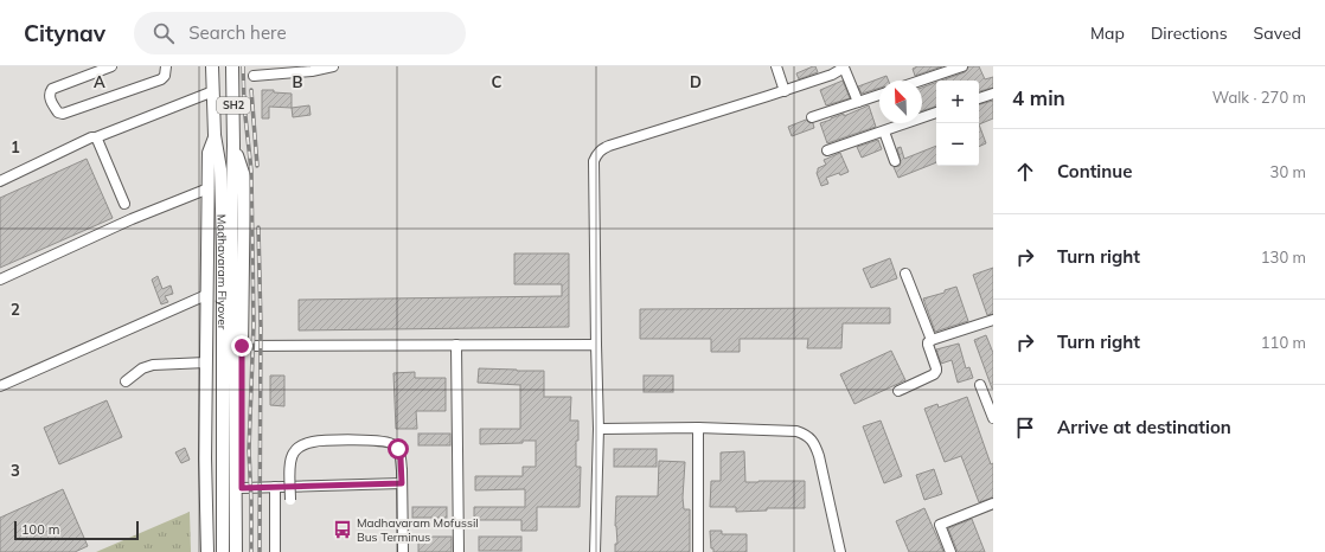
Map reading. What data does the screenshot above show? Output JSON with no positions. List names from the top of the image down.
{
  "streets": {
    "main road": ["SH2", "Madhavaram Flyover"]
  },
  "crossings": [
    ["SH2", "Madhavaram Flyover"]
  ],
  "places": {
    "bus stop": ["Madhavaram Mofussil Bus Terminus"]
  },
  "scale_bar": "100 m",
  "north": "top left",
  "page": {
    "header": "Citynav",
    "search": "Search here",
    "nav": ["Map", "Directions", "Saved"],
    "heading": ["4 min", "Walk · 270 m"],
    "map_buttons": ["+", "−"],
    "list": [
      ["Continue", "30 m"],
      ["Turn right", "130 m"],
      ["Turn right", "110 m"],
      "Arrive at destination"
    ],
    "scale": "100 m"
  },
  "grid": {
    "columns": [
      "A",
      "B",
      "C",
      "D"
    ],
    "rows": ["1", "2", "3"]
  }
}
